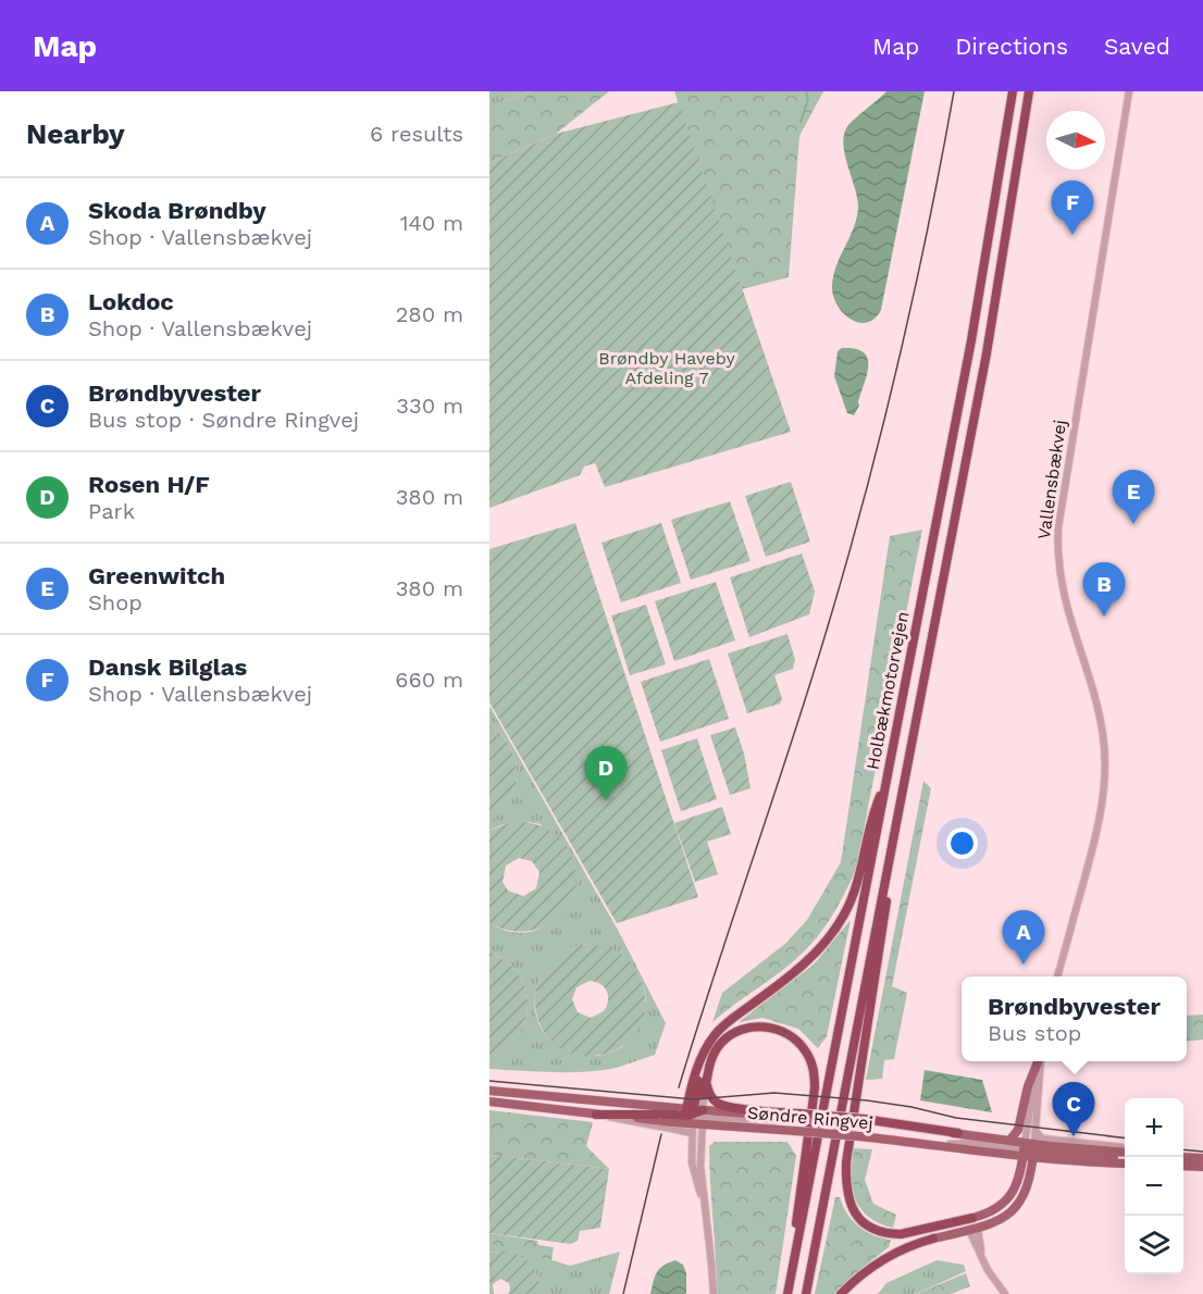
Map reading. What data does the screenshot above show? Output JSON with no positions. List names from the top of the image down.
{
  "streets": {
    "highway": ["Holbækmotorvejen"],
    "main road": ["Søndre Ringvej"],
    "street": ["Vallensbækvej"]
  },
  "parks": ["Brøndby Haveby Afdeling 7"],
  "north": "right",
  "page": {
    "header": "Map",
    "nav": ["Map", "Directions", "Saved"],
    "heading": ["Nearby", "6 results"],
    "list": [
      {
        "mark": "A",
        "name": "Skoda Brøndby",
        "note": "Shop · Vallensbækvej",
        "value": "140 m"
      },
      {
        "mark": "B",
        "name": "Lokdoc",
        "note": "Shop · Vallensbækvej",
        "value": "280 m"
      },
      {
        "mark": "C",
        "name": "Brøndbyvester",
        "note": "Bus stop · Søndre Ringvej",
        "value": "330 m"
      },
      {
        "mark": "D",
        "name": "Rosen H/F",
        "note": "Park",
        "value": "380 m"
      },
      {
        "mark": "E",
        "name": "Greenwitch",
        "note": "Shop",
        "value": "380 m"
      },
      {
        "mark": "F",
        "name": "Dansk Bilglas",
        "note": "Shop · Vallensbækvej",
        "value": "660 m"
      }
    ],
    "pins": [
      "F",
      "E",
      "B",
      "D",
      "A",
      "C"
    ],
    "popup": ["Brøndbyvester", "Bus stop"],
    "map_buttons": ["+", "−"]
  }
}
